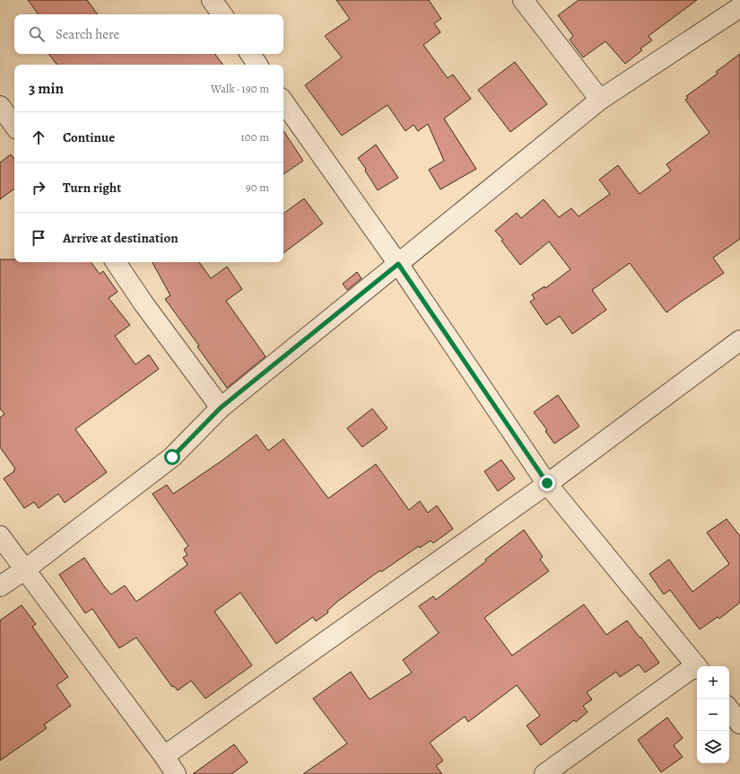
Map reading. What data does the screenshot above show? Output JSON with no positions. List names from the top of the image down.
{
  "page": {
    "search": "Search here",
    "heading": ["3 min", "Walk · 190 m"],
    "list": [
      ["Continue", "100 m"],
      ["Turn right", "90 m"],
      "Arrive at destination"
    ],
    "map_buttons": ["+", "−"]
  }
}
